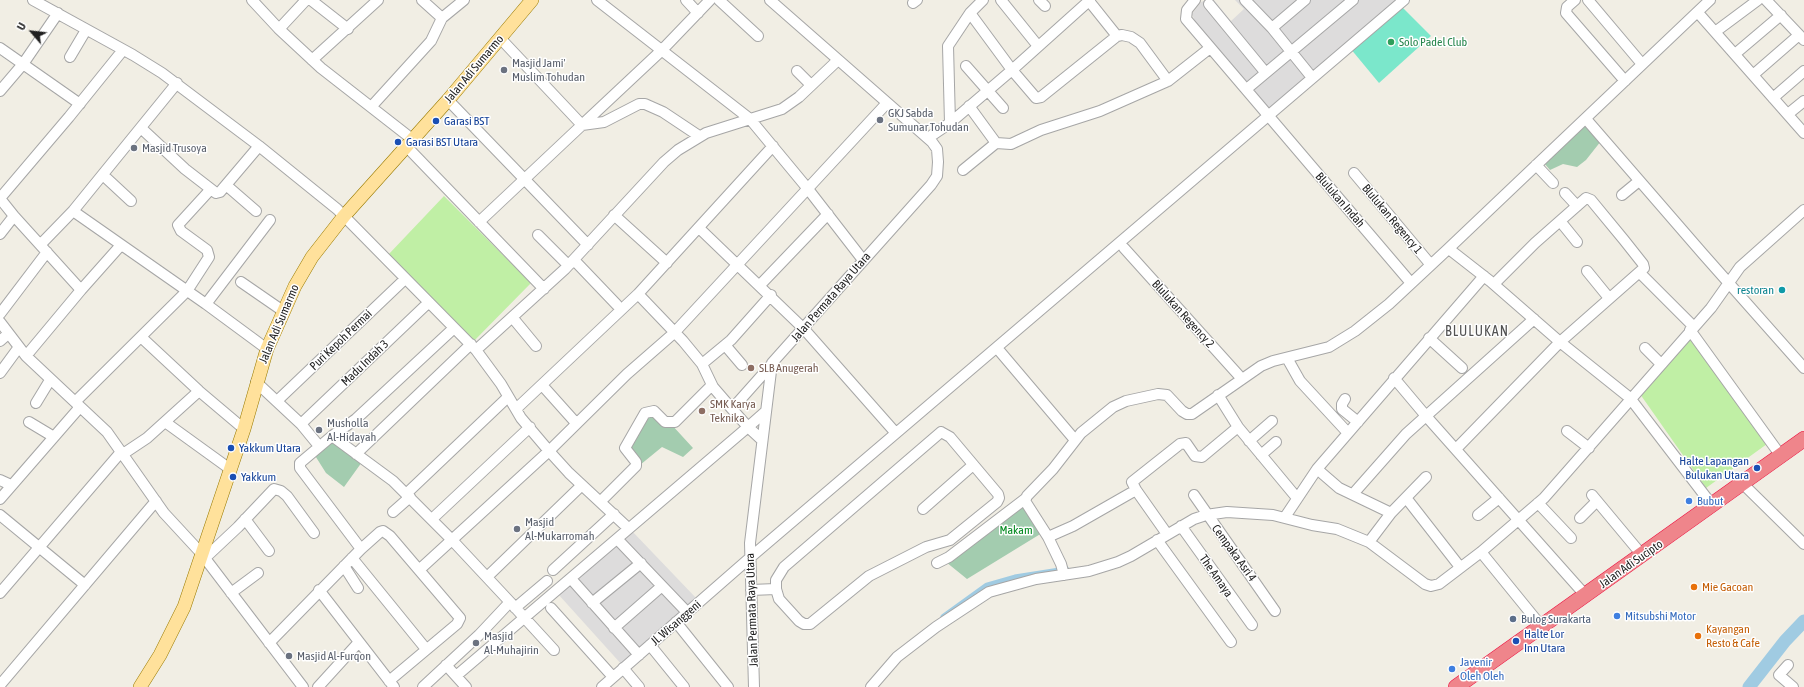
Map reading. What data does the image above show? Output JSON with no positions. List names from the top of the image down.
{
  "streets": {
    "highway": ["Jalan Adi Sucipto"],
    "main road": ["Jalan Adi Sumarmo"],
    "street": [
      "Blulukan Indah",
      "Blulukan Regency 1",
      "Jalan Permata Raya Utara",
      "Blulukan Regency 2",
      "Puri Kepoh Permai",
      "Madu Indah 3",
      "Cempaka Asri 4",
      "The Amaya",
      "Jl. Wisanggeni"
    ]
  },
  "crossings": [
    ["Blulukan Indah", "Jl. Wisanggeni"],
    ["Jalan Permata Raya Utara", "Jl. Wisanggeni"]
  ],
  "districts": ["BLULUKAN"],
  "parks": ["Makam"],
  "places": [
    "Solo Padel Club",
    "Masjid Jami' Muslim Tohudan",
    "GKJ Sabda Sumunar Tohudan",
    "Garasi BST",
    "Garasi BST Utara",
    "Masjid Trusoya",
    "restoran",
    "SLB Anugerah",
    "SMK Karya Teknika",
    "Musholla Al-Hidayah",
    "Yakkum Utara",
    "Halte Lapangan Bulukan Utara",
    "Yakkum",
    "Bubut",
    "Masjid Al-Mukarromah",
    "Mie Gacoan",
    "Mitsubshi Motor",
    "Bulog Surakarta",
    "Kayangan Resto & Cafe",
    "Halte Lor Inn Utara",
    "Masjid Al-Muhajirin",
    "Masjid Al-Furqon",
    "Javenir Oleh Oleh"
  ],
  "north": "top left"
}
